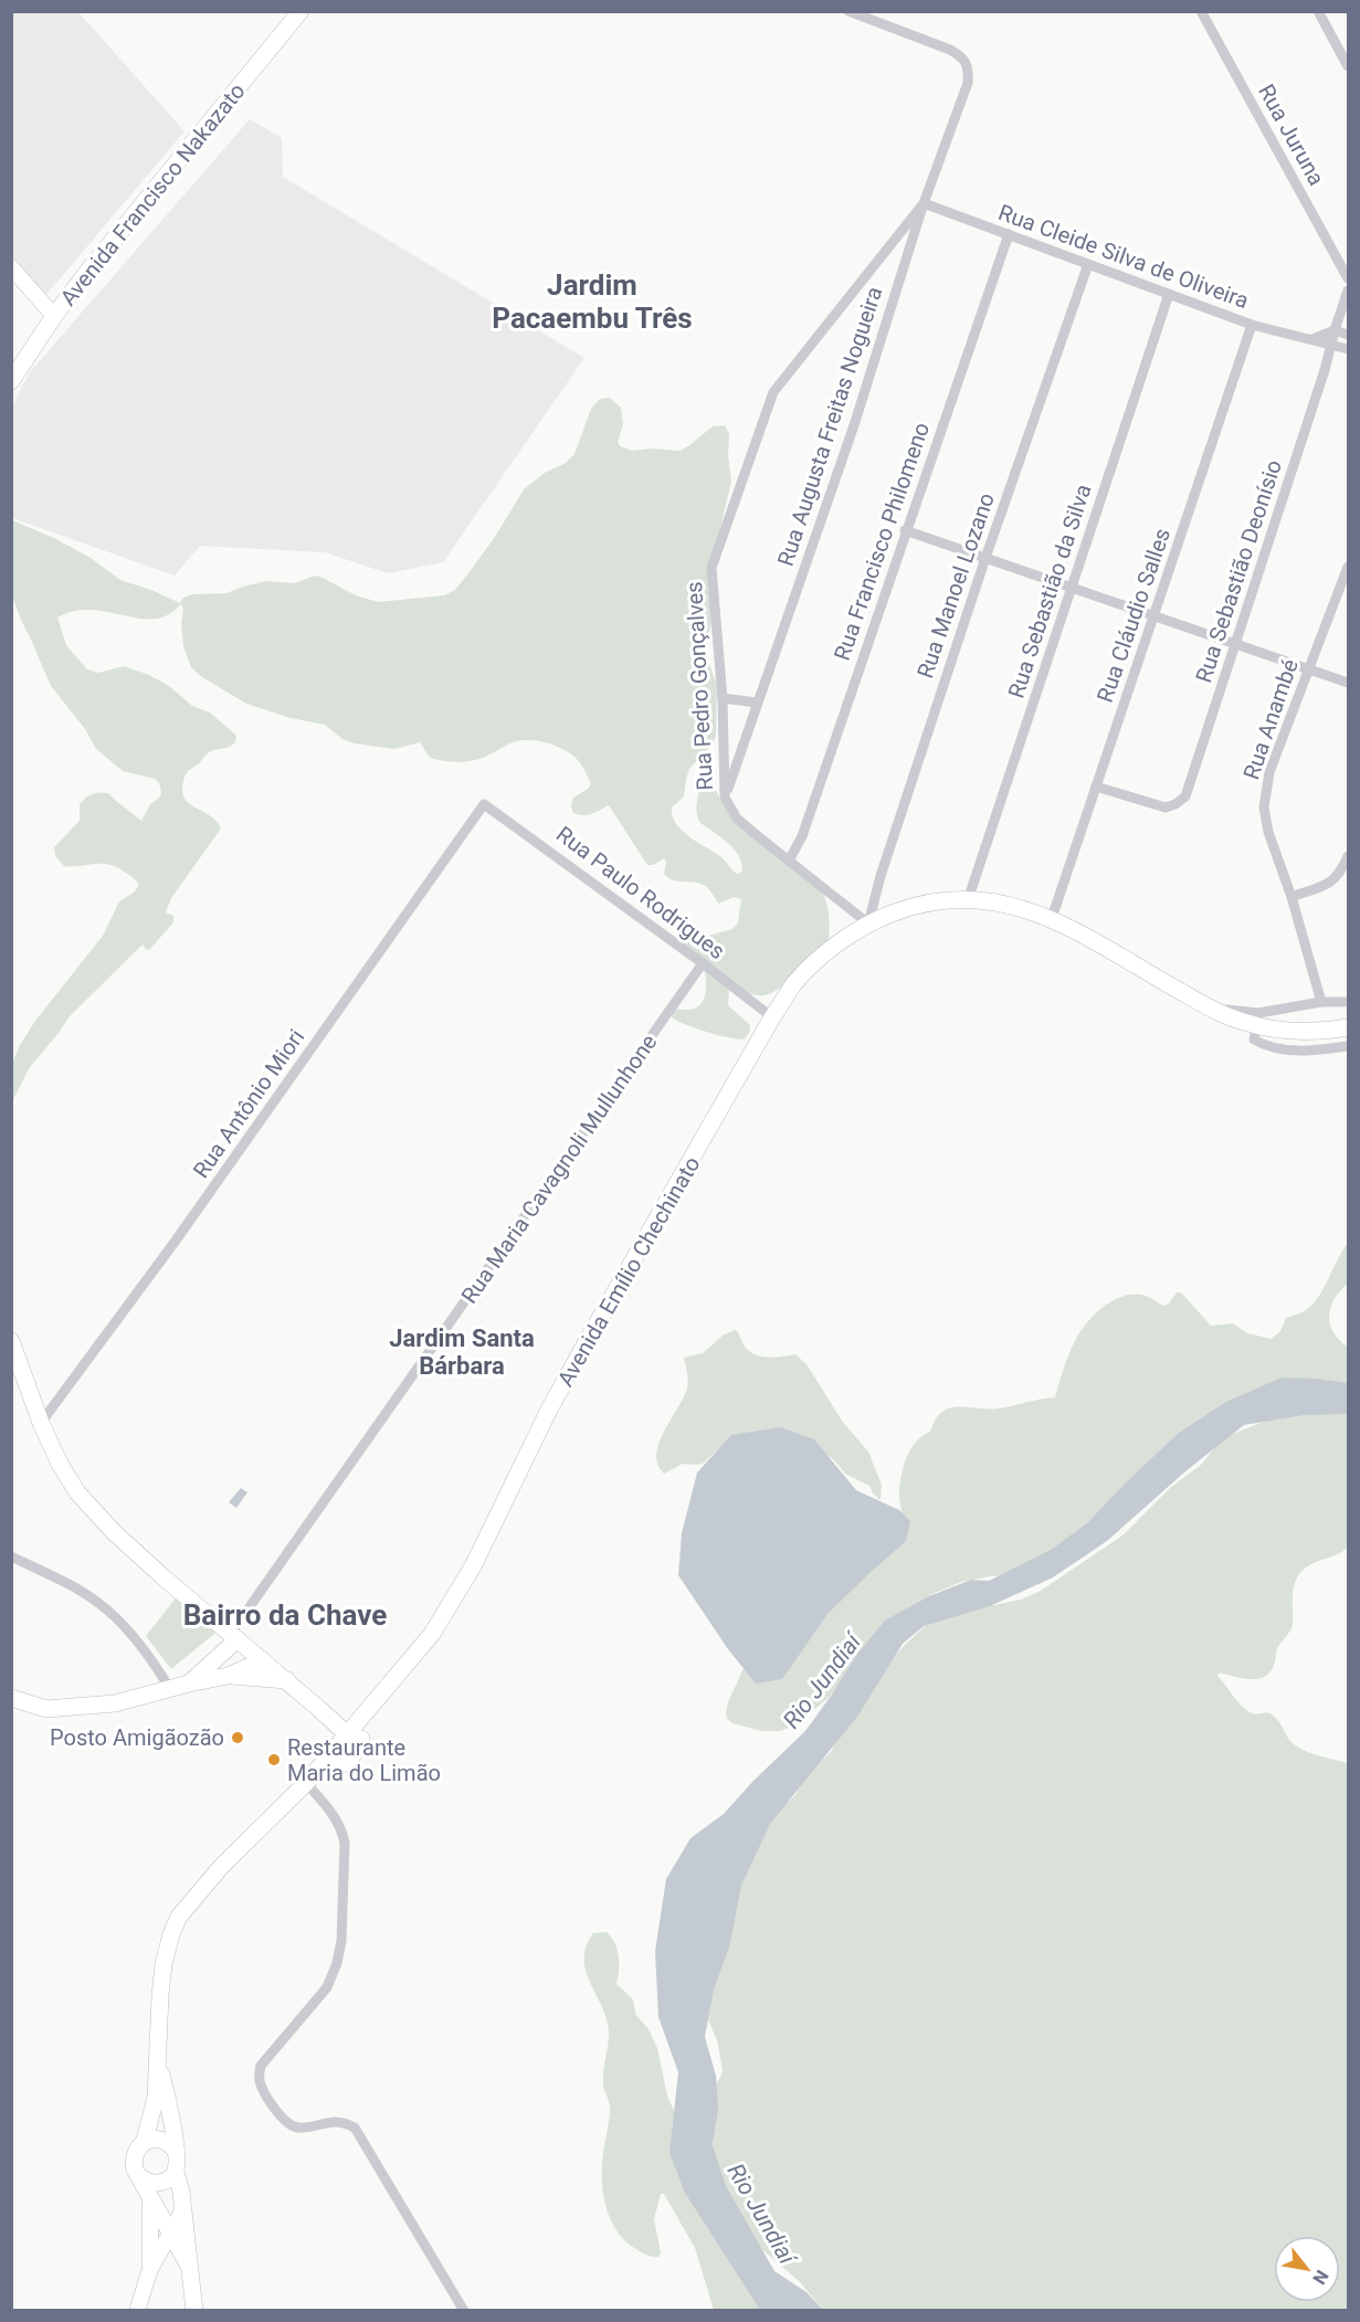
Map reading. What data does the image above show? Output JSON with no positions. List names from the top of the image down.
{
  "streets": {
    "main road": ["Avenida Francisco Nakazato", "Rua Maria Cavagnoli Mullunhone", "Avenida Emílio Chechinato"],
    "street": [
      "Rua Juruna",
      "Rua Cleide Silva de Oliveira",
      "Rua Augusta Freitas Nogueira",
      "Rua Francisco Philomeno",
      "Rua Sebastião Deonísio",
      "Rua Manoel Lozano",
      "Rua Sebastião da Silva",
      "Rua Cláudio Salles",
      "Rua Pedro Gonçalves",
      "Rua Anambé",
      "Rua Paulo Rodrigues",
      "Rua Antônio Miori"
    ]
  },
  "crossings": [
    ["Rua Cleide Silva de Oliveira", "Rua Augusta Freitas Nogueira"],
    ["Rua Cleide Silva de Oliveira", "Rua Francisco Philomeno"],
    ["Rua Cleide Silva de Oliveira", "Rua Sebastião Deonísio"],
    ["Rua Cleide Silva de Oliveira", "Rua Manoel Lozano"],
    ["Rua Cleide Silva de Oliveira", "Rua Sebastião da Silva"],
    ["Rua Cleide Silva de Oliveira", "Rua Cláudio Salles"],
    ["Rua Cleide Silva de Oliveira", "Rua Pedro Gonçalves"],
    ["Rua Augusta Freitas Nogueira", "Rua Pedro Gonçalves"],
    ["Rua Francisco Philomeno", "Rua Pedro Gonçalves"],
    ["Rua Sebastião Deonísio", "Rua Cláudio Salles"],
    ["Rua Manoel Lozano", "Rua Pedro Gonçalves"],
    ["Rua Manoel Lozano", "Avenida Emílio Chechinato"],
    ["Rua Sebastião da Silva", "Avenida Emílio Chechinato"],
    ["Rua Cláudio Salles", "Avenida Emílio Chechinato"],
    ["Rua Pedro Gonçalves", "Avenida Emílio Chechinato"],
    ["Rua Paulo Rodrigues", "Rua Antônio Miori"],
    ["Rua Paulo Rodrigues", "Rua Maria Cavagnoli Mullunhone"],
    ["Rua Paulo Rodrigues", "Avenida Emílio Chechinato"]
  ],
  "districts": ["Jardim Pacaembu Três", "Jardim Santa Bárbara", "Bairro da Chave"],
  "water": ["Rio Jundiaí"],
  "places": ["Posto Amigãozão", "Restaurante Maria do Limão"],
  "north": "bottom right"
}
